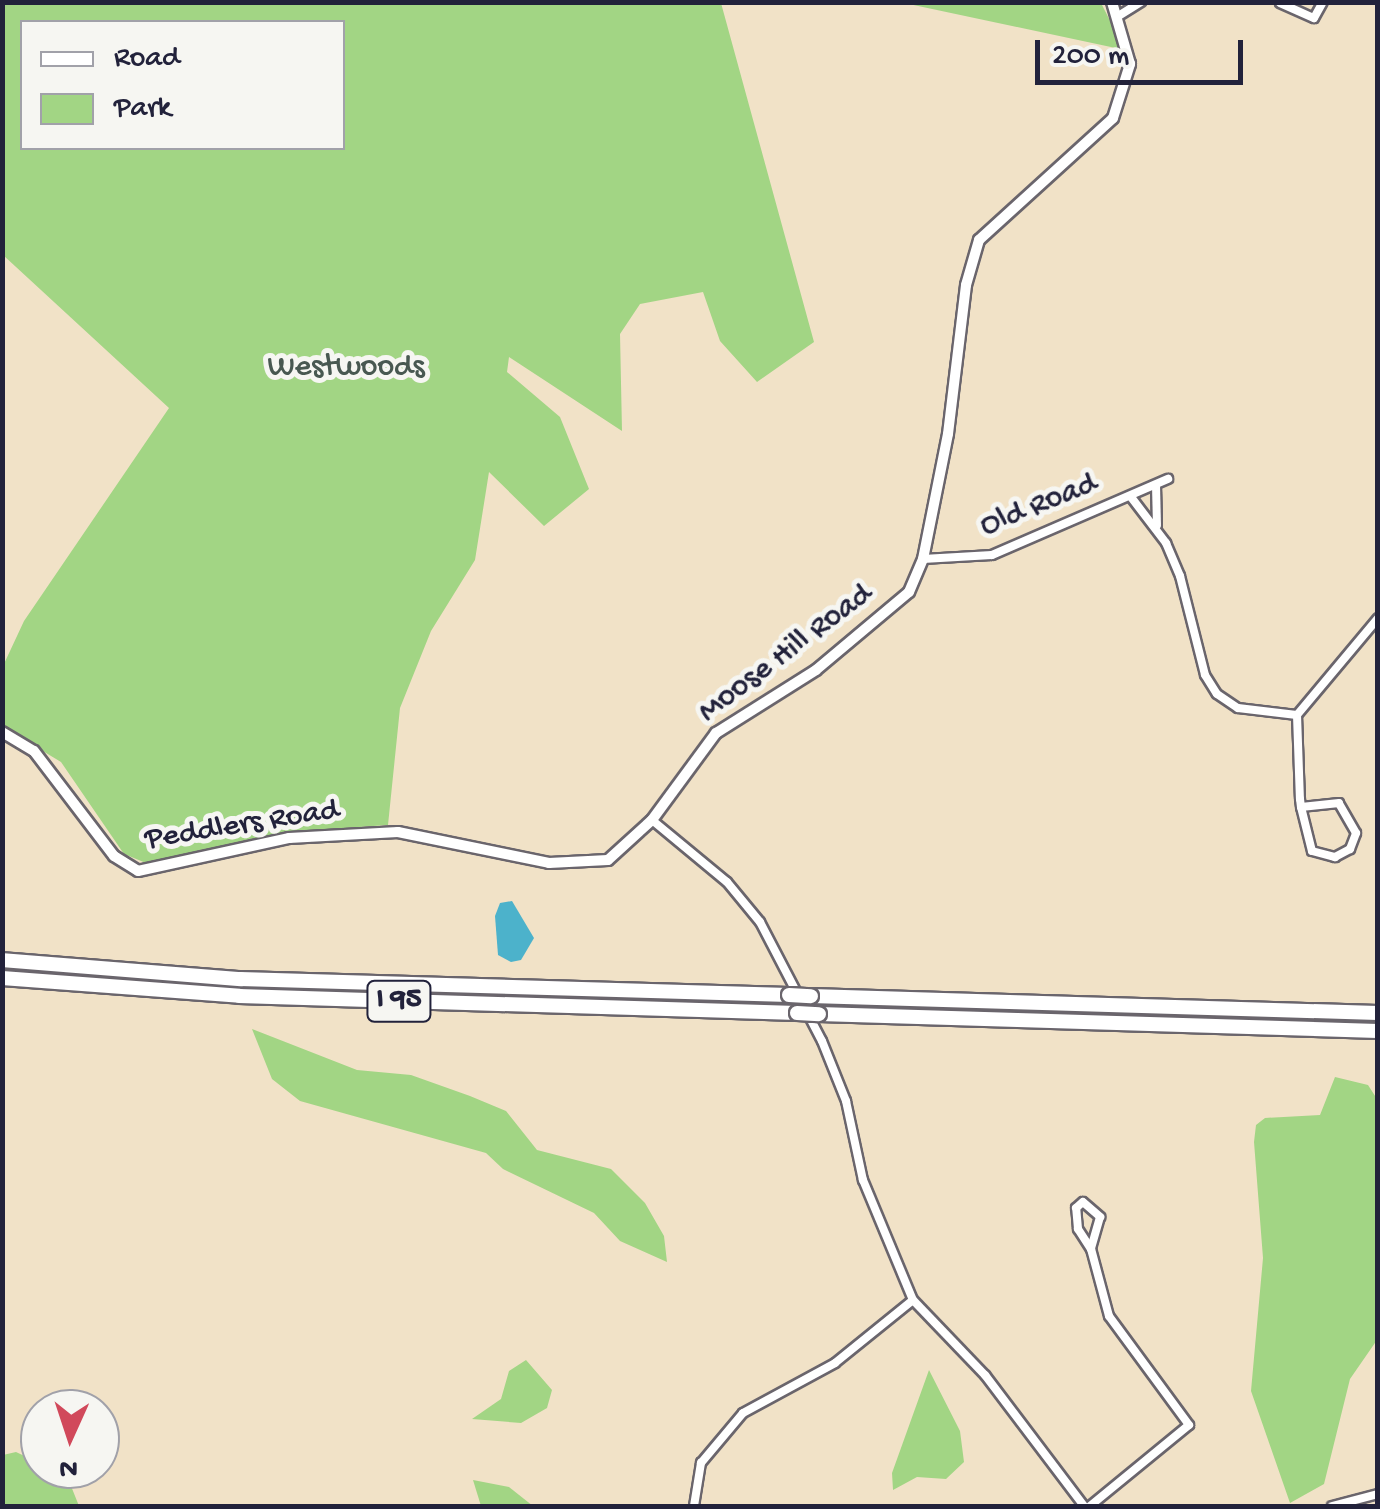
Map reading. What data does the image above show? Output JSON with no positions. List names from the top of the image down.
{
  "streets": {
    "highway": ["I 95"],
    "street": ["Old Road", "Moose Hill Road", "Peddlers Road"]
  },
  "crossings": [
    ["Old Road", "Moose Hill Road"],
    ["Moose Hill Road", "Peddlers Road"]
  ],
  "parks": ["Westwoods"],
  "legend": ["Road", "Park"],
  "scale_bar": "200 m",
  "north": "bottom"
}
